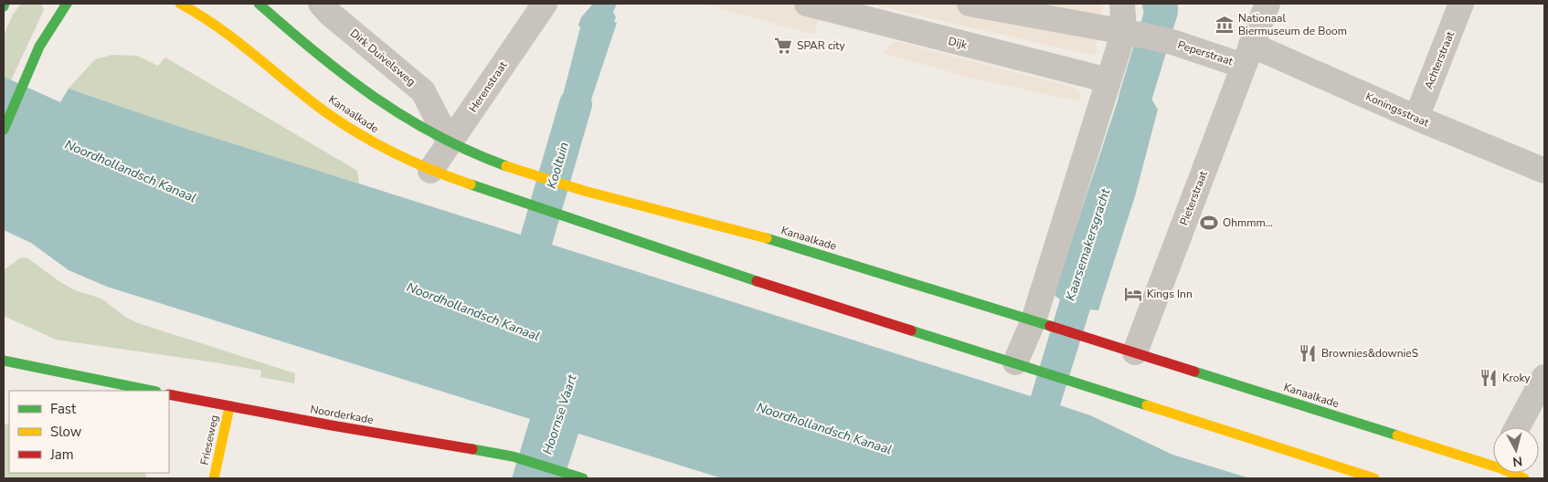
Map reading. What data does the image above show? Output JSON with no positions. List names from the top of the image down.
{
  "streets": {
    "street": [
      "Dijk",
      "Peperstraat",
      "Dirk Duivelsweg",
      "Achterstraat",
      "Herenstraat",
      "Koningsstraat",
      "Kanaalkade",
      "Pieterstraat",
      "Noorderkade",
      "Frieseweg"
    ]
  },
  "crossings": [
    ["Peperstraat", "Koningsstraat"],
    ["Peperstraat", "Pieterstraat"],
    ["Dirk Duivelsweg", "Herenstraat"],
    ["Dirk Duivelsweg", "Kanaalkade"],
    ["Achterstraat", "Koningsstraat"],
    ["Herenstraat", "Kanaalkade"],
    ["Koningsstraat", "Pieterstraat"],
    ["Kanaalkade", "Pieterstraat"],
    ["Noorderkade", "Frieseweg"]
  ],
  "water": [
    "Kooltuin",
    "Noordhollandsch Kanaal",
    "Kaarsemakersgracht",
    "Hoornse Vaart"
  ],
  "places": {
    "museum": ["Nationaal Biermuseum de Boom"],
    "supermarket": ["SPAR city"],
    "sports": ["Ohmmm..."],
    "hotel": ["Kings Inn"],
    "restaurant": ["Brownies&downieS", "Kroky"]
  },
  "legend": ["Fast", "Slow", "Jam"],
  "north": "bottom"
}
